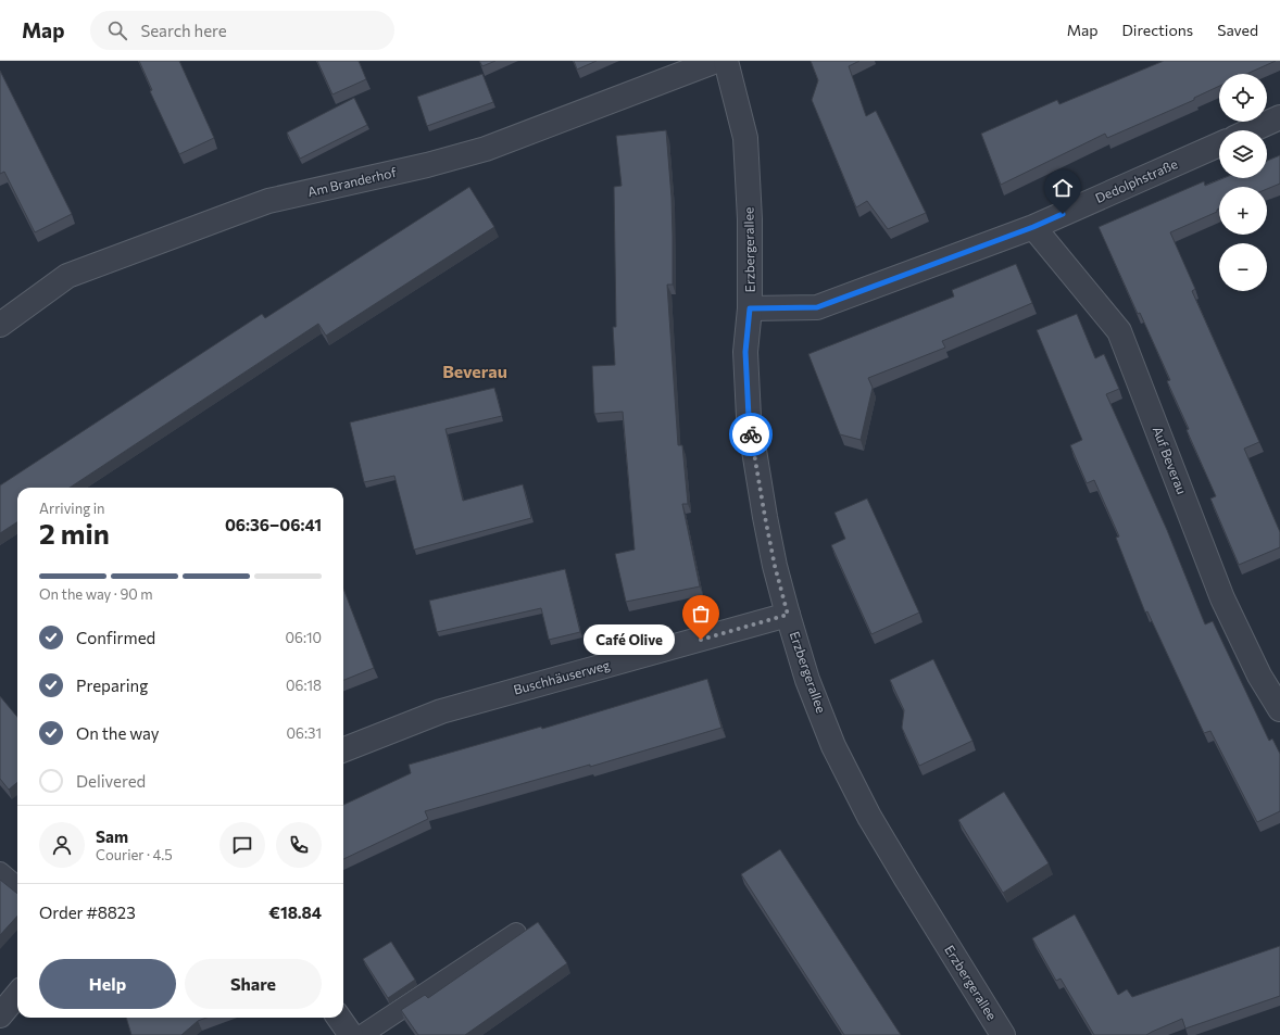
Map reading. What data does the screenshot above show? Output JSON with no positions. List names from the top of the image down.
{
  "streets": {
    "street": [
      "Dedolphstraße",
      "Am Branderhof",
      "Erzbergerallee",
      "Auf Beverau",
      "Buschhäuserweg"
    ]
  },
  "crossings": [
    ["Dedolphstraße", "Erzbergerallee"],
    ["Dedolphstraße", "Auf Beverau"],
    ["Erzbergerallee", "Buschhäuserweg"]
  ],
  "districts": ["Beverau"],
  "places": ["Café Olive"],
  "page": {
    "header": "Map",
    "search": "Search here",
    "nav": ["Map", "Directions", "Saved"],
    "map_buttons": ["+", "−"],
    "heading": ["2 min", "Arriving in", "06:36–06:41"],
    "panel": [
      "Sam",
      "Courier · 4.5",
      "Order #8823",
      "€18.84"
    ],
    "bar": "On the way · 90 m",
    "list": [
      ["Confirmed", "06:10"],
      ["Preparing", "06:18"],
      ["On the way", "06:31"],
      "Delivered"
    ],
    "bubble": "Café Olive",
    "buttons": ["Help", "Share"]
  }
}
